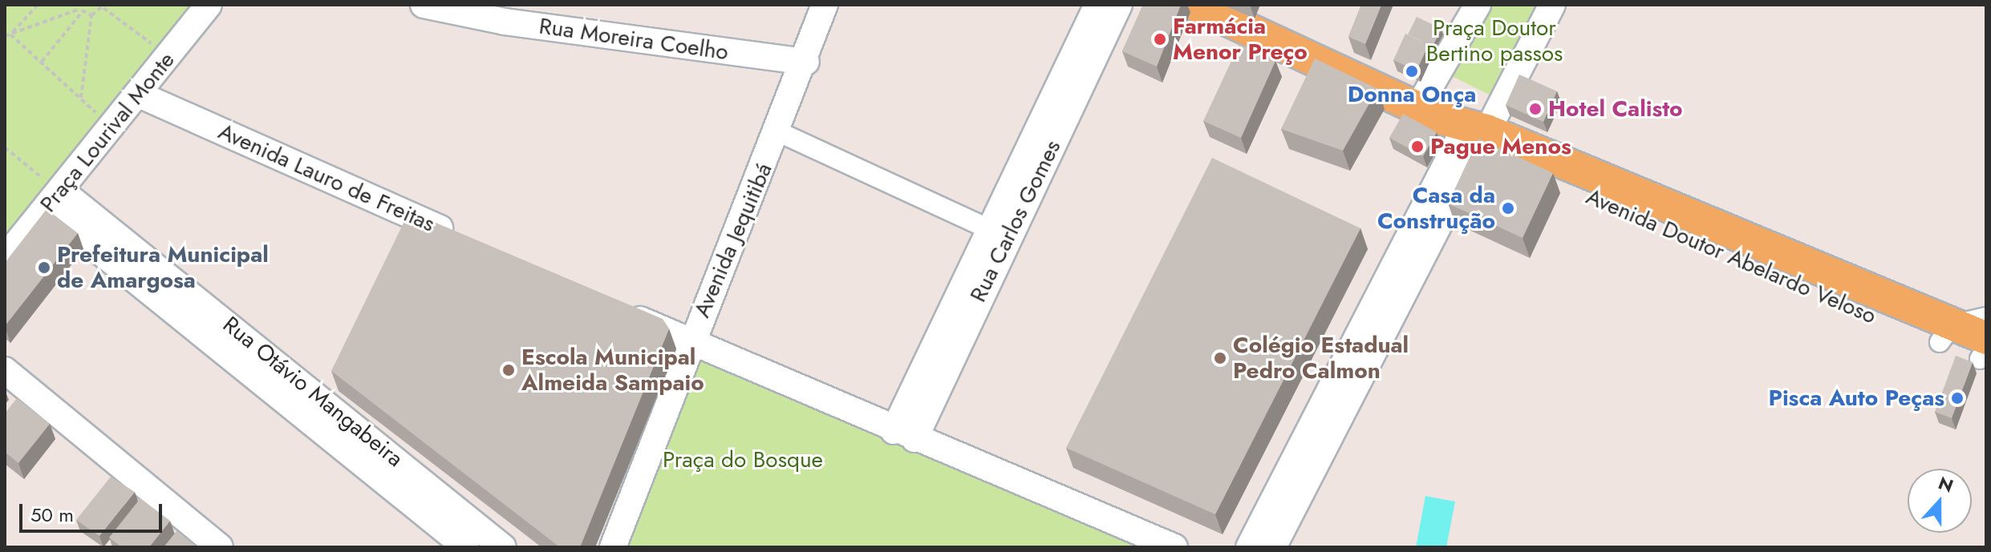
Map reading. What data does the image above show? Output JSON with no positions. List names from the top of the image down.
{
  "streets": {
    "main road": ["Avenida Doutor Abelardo Veloso"],
    "street": [
      "Rua Moreira Coelho",
      "Praça Lourival Monte",
      "Avenida Lauro de Freitas",
      "Rua Carlos Gomes",
      "Avenida Jequitibá",
      "Rua Otávio Mangabeira"
    ]
  },
  "crossings": [
    ["Rua Moreira Coelho", "Avenida Jequitibá"],
    ["Praça Lourival Monte", "Avenida Lauro de Freitas"],
    ["Praça Lourival Monte", "Rua Otávio Mangabeira"]
  ],
  "parks": ["Praça Doutor Bertino passos", "Praça do Bosque"],
  "places": [
    "Farmácia Menor Preço",
    "Donna Onça",
    "Hotel Calisto",
    "Pague Menos",
    "Casa da Construção",
    "Prefeitura Municipal de Amargosa",
    "Colégio Estadual Pedro Calmon",
    "Escola Municipal Almeida Sampaio",
    "Pisca Auto Peças"
  ],
  "scale_bar": "50 m",
  "north": "top"
}
